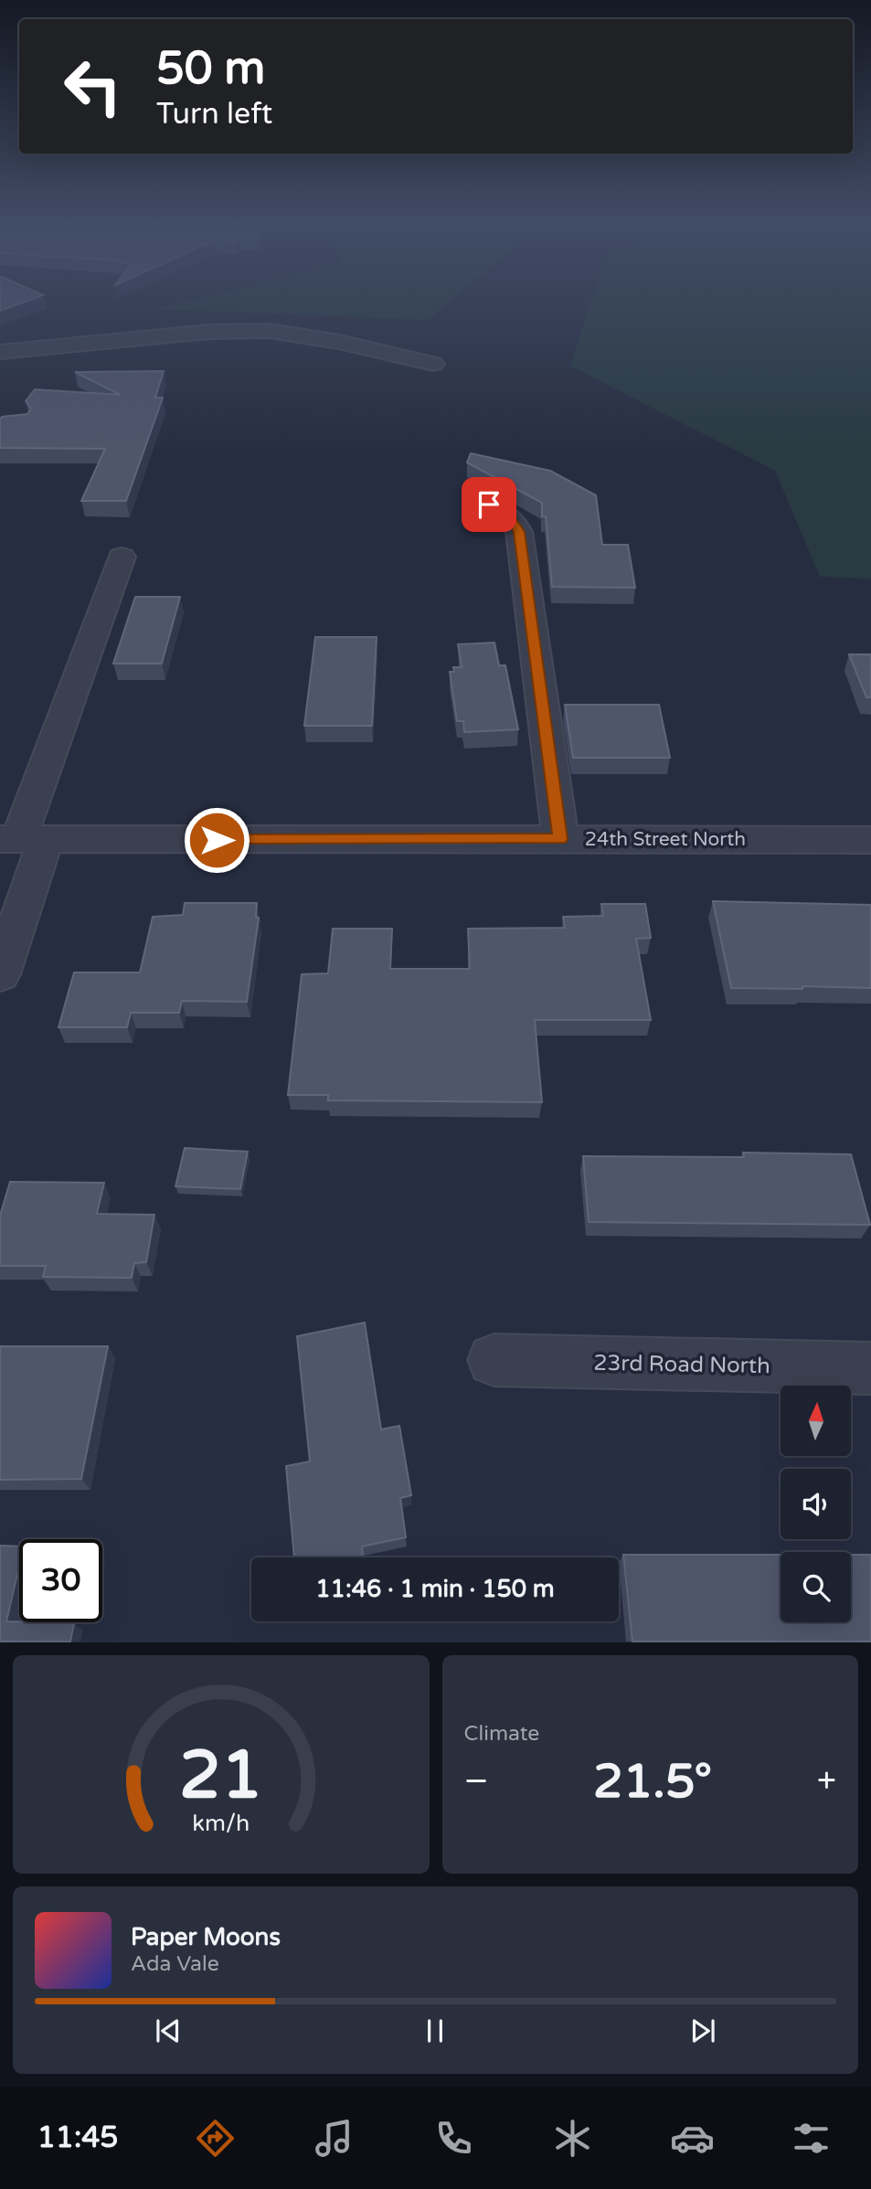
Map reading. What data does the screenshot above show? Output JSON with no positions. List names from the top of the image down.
{
  "streets": {
    "street": ["24th Street North", "23rd Road North"]
  },
  "north": "top",
  "page": {
    "turn": ["50 m", "Turn left"],
    "limit": "30",
    "trip": "11:46 · 1 min · 150 m",
    "tile": "Climate",
    "heat": ["−", "21.5°", "+"],
    "song": ["Paper Moons", "Ada Vale"],
    "tabs": "11:45",
    "gauge": ["21", "km/h"]
  }
}
